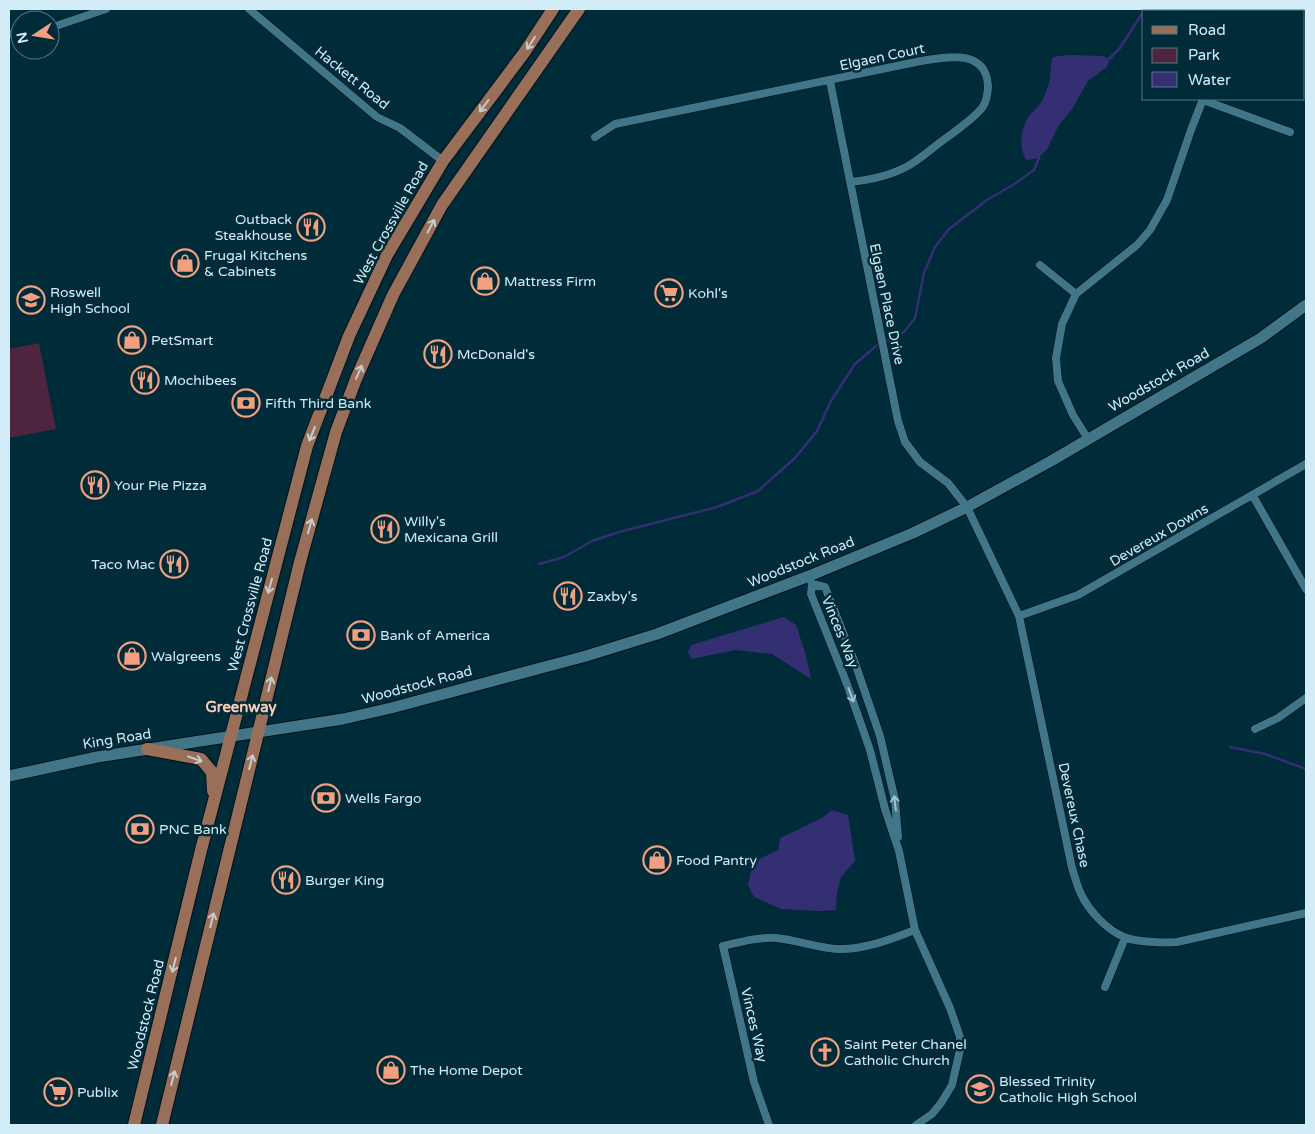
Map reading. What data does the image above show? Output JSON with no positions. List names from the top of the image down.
{
  "streets": {
    "main road": ["West Crossville Road", "Woodstock Road"],
    "street": [
      "Elgaen Court",
      "Hackett Road",
      "Elgaen Place Drive",
      "Devereux Downs",
      "Vinces Way",
      "King Road",
      "Devereux Chase"
    ]
  },
  "crossings": [
    ["Elgaen Court", "Elgaen Place Drive"],
    ["Hackett Road", "West Crossville Road"],
    ["West Crossville Road", "Woodstock Road"],
    ["West Crossville Road", "King Road"],
    ["Elgaen Place Drive", "Woodstock Road"],
    ["Elgaen Place Drive", "Devereux Chase"],
    ["Woodstock Road", "Vinces Way"],
    ["Woodstock Road", "King Road"],
    ["Woodstock Road", "Devereux Chase"],
    ["Devereux Downs", "Devereux Chase"]
  ],
  "districts": ["Greenway"],
  "places": {
    "restaurant": [
      "Outback Steakhouse",
      "McDonald's",
      "Mochibees",
      "Your Pie Pizza",
      "Willy's Mexicana Grill",
      "Taco Mac",
      "Zaxby's",
      "Burger King"
    ],
    "shop": [
      "Frugal Kitchens & Cabinets",
      "Mattress Firm",
      "PetSmart",
      "Walgreens",
      "Food Pantry",
      "The Home Depot"
    ],
    "supermarket": ["Kohl's", "Publix"],
    "school or university": ["Roswell High School", "Blessed Trinity Catholic High School"],
    "bank": [
      "Fifth Third Bank",
      "Bank of America",
      "Wells Fargo",
      "PNC Bank"
    ],
    "church": ["Saint Peter Chanel Catholic Church"]
  },
  "legend": ["Road", "Park", "Water"],
  "north": "left"
}
